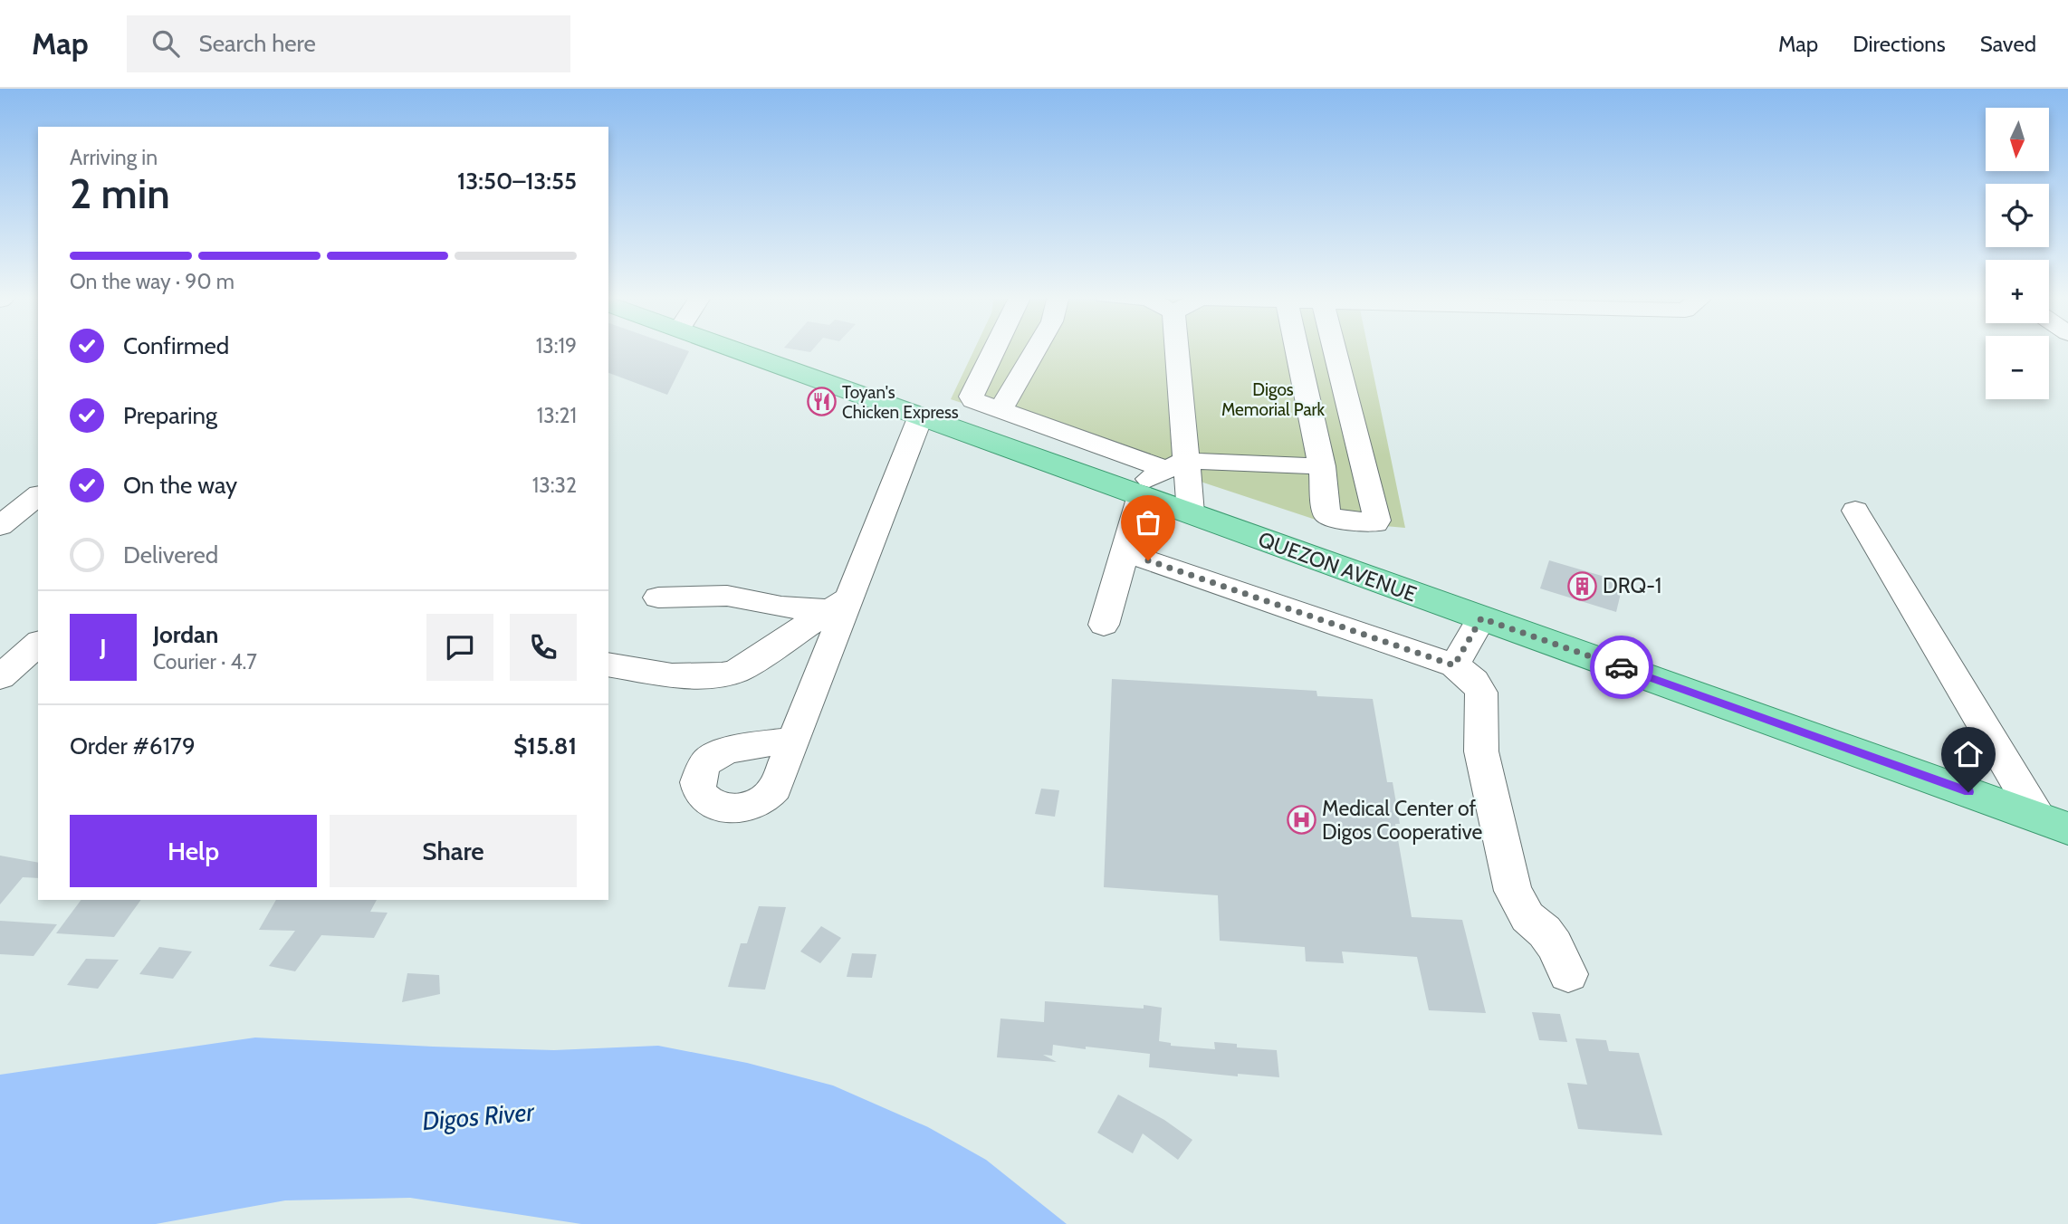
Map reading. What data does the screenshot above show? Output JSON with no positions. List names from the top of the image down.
{
  "streets": {
    "main road": ["QUEZON AVENUE"]
  },
  "water": ["Digos River"],
  "parks": ["Digos Memorial Park"],
  "places": {
    "restaurant": ["Toyan's Chicken Express"],
    "building": ["DRQ-1"],
    "hospital": ["Medical Center of Digos Cooperative"]
  },
  "north": "bottom",
  "page": {
    "header": "Map",
    "search": "Search here",
    "nav": ["Map", "Directions", "Saved"],
    "map_buttons": ["+", "−"],
    "heading": ["2 min", "Arriving in", "13:50–13:55"],
    "panel": [
      "Jordan",
      "Courier · 4.7",
      "Order #6179",
      "$15.81"
    ],
    "bar": "On the way · 90 m",
    "list": [
      ["Confirmed", "13:19"],
      ["Preparing", "13:21"],
      ["On the way", "13:32"],
      "Delivered"
    ],
    "round": "J",
    "buttons": ["Help", "Share"]
  }
}
